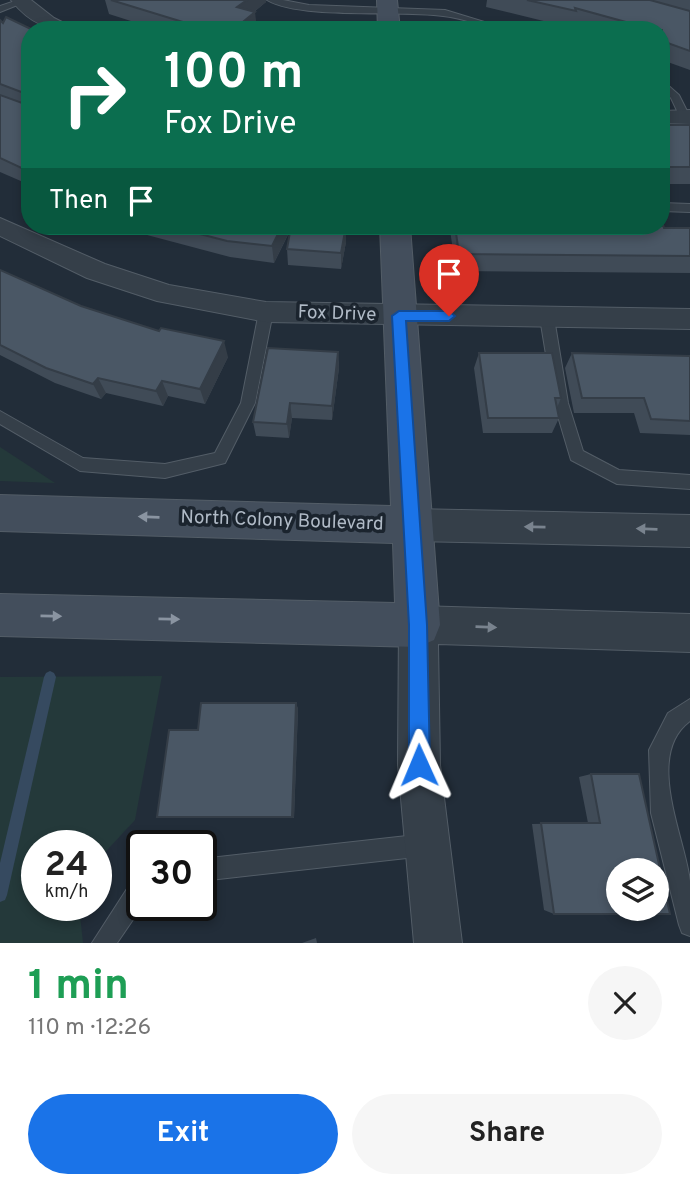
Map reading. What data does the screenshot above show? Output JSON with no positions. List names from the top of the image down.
{
  "streets": {
    "street": ["Fox Drive", "North Colony Boulevard"]
  },
  "page": {
    "turn": ["100 m", "Fox Drive"],
    "then": "Then",
    "speed": "24 km/h",
    "limit": "30",
    "heading": ["1 min", "110 m · 12:26"],
    "buttons": ["Exit", "Share"]
  }
}
